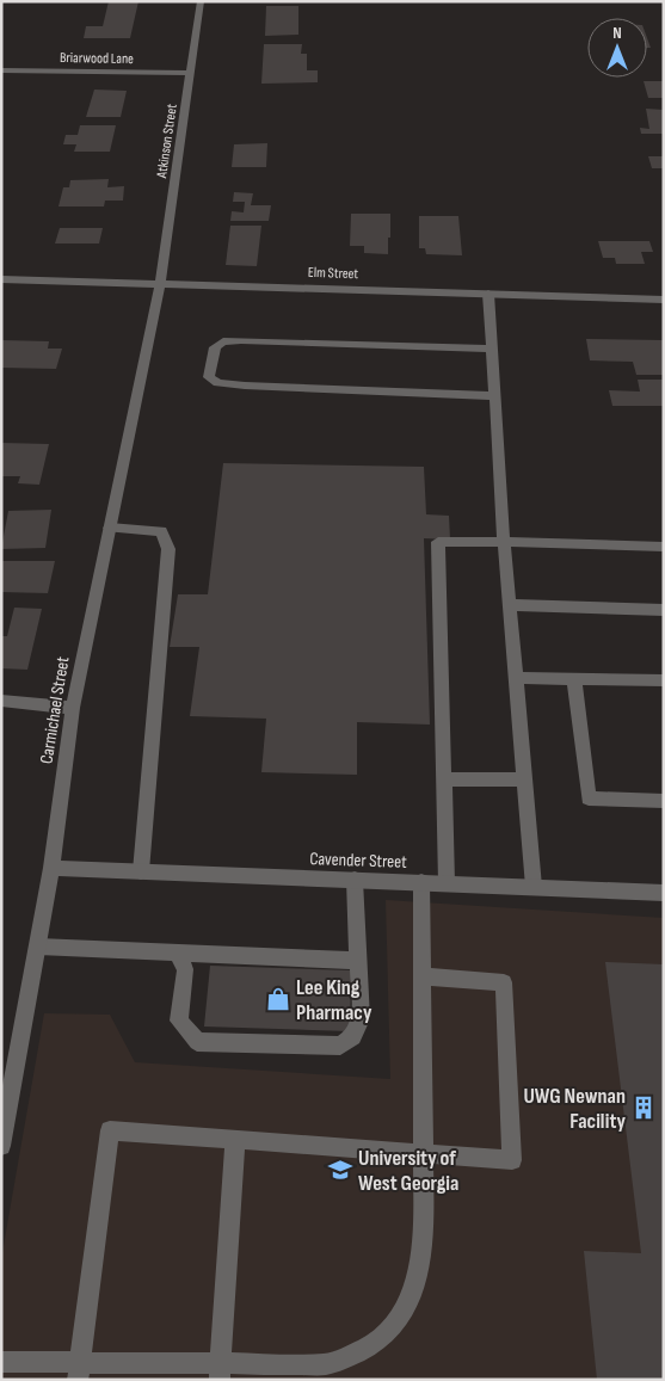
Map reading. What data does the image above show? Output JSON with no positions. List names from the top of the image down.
{
  "streets": {
    "street": [
      "Briarwood Lane",
      "Atkinson Street",
      "Elm Street",
      "Carmichael Street",
      "Cavender Street"
    ]
  },
  "crossings": [
    ["Briarwood Lane", "Atkinson Street"],
    ["Atkinson Street", "Elm Street"],
    ["Atkinson Street", "Carmichael Street"],
    ["Elm Street", "Carmichael Street"],
    ["Carmichael Street", "Cavender Street"]
  ],
  "places": {
    "shop": ["Lee King Pharmacy"],
    "building": ["UWG Newnan Facility"],
    "school or university": ["University of West Georgia"]
  },
  "north": "top"
}
